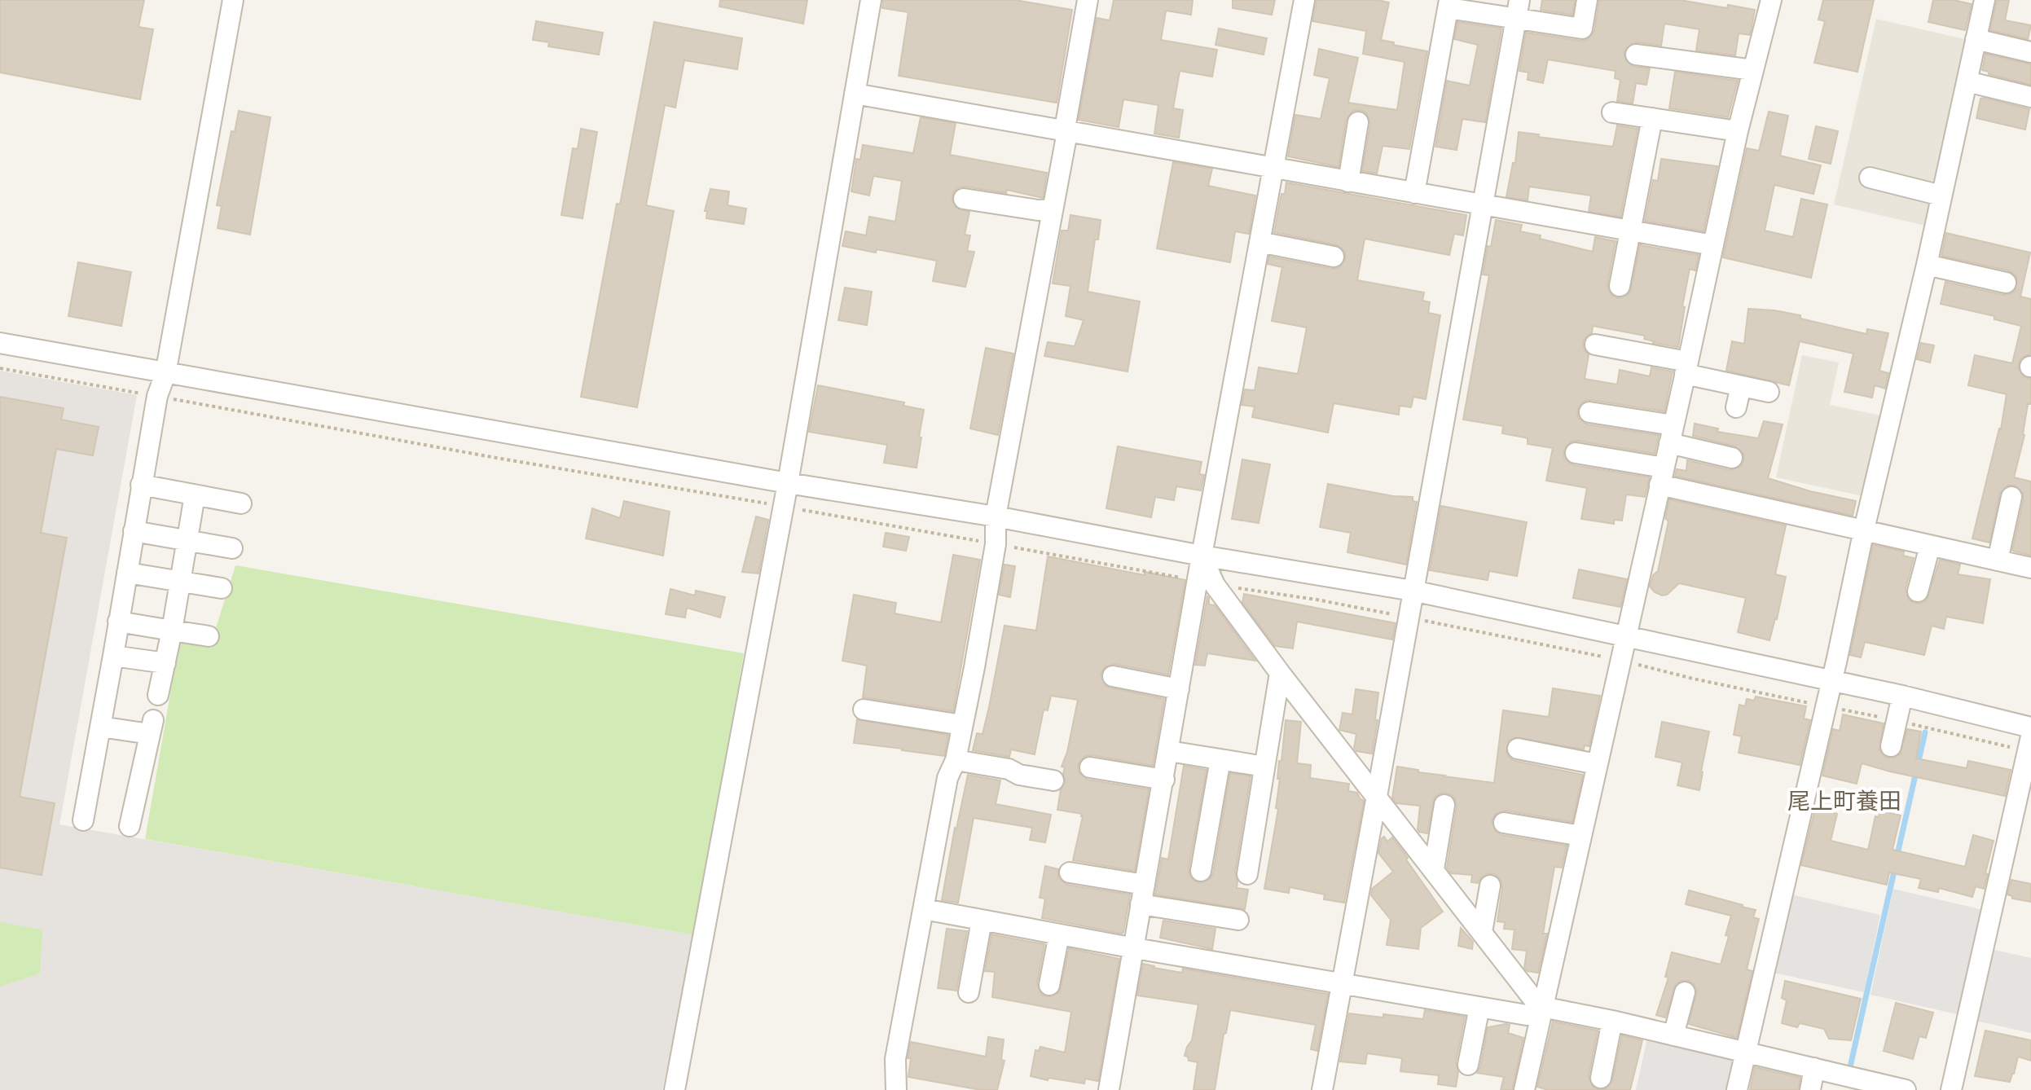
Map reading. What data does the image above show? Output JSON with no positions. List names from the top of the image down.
{
  "districts": ["尾上町養田"]
}
